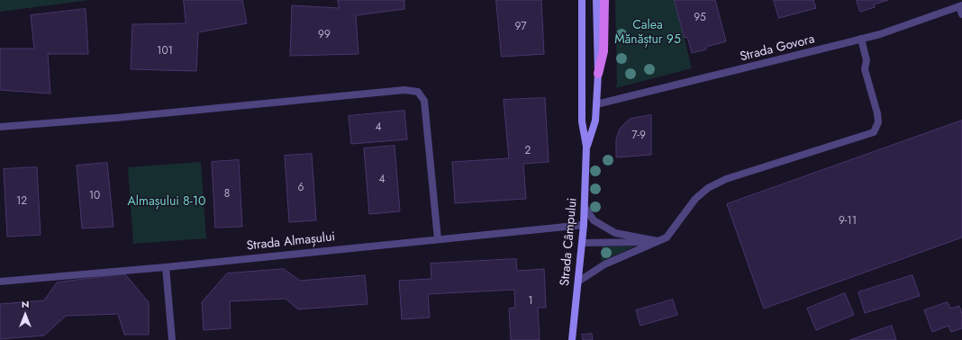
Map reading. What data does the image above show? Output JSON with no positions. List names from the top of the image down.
{
  "streets": {
    "main road": ["Strada Câmpului"],
    "street": ["Strada Govora", "Strada Almașului"]
  },
  "crossings": [
    ["Strada Govora", "Strada Câmpului"],
    ["Strada Almașului", "Strada Câmpului"]
  ],
  "parks": ["Calea Mănăștur 95", "Almașului 8-10"],
  "house_numbers": [
    "95",
    "97",
    "99",
    "101",
    "4",
    "7-9",
    "2",
    "4",
    "6",
    "8",
    "10",
    "12",
    "9-11",
    "1"
  ],
  "north": "top"
}
